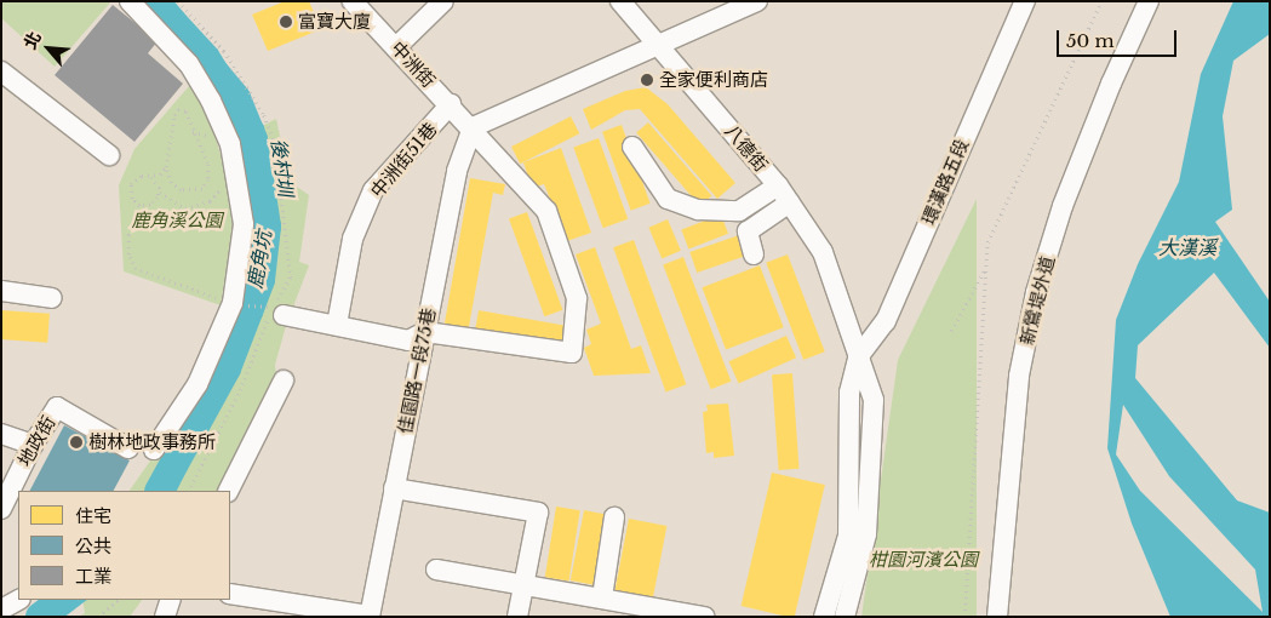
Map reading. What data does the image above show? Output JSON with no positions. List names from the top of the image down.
{
  "streets": {
    "street": [
      "中洲街",
      "八德街",
      "中洲街51巷",
      "環漢路五段",
      "新鶯堤外道",
      "佳園路一段75巷",
      "地政街"
    ]
  },
  "crossings": [
    ["中洲街", "中洲街51巷"],
    ["中洲街", "佳園路一段75巷"],
    ["八德街", "環漢路五段"]
  ],
  "water": ["後村圳", "大漢溪", "鹿角坑"],
  "parks": ["鹿角溪公園", "柑園河濱公園"],
  "places": ["富寶大廈", "全家便利商店", "樹林地政事務所"],
  "legend": ["住宅", "公共", "工業"],
  "scale_bar": "50 m",
  "north": "top left"
}
